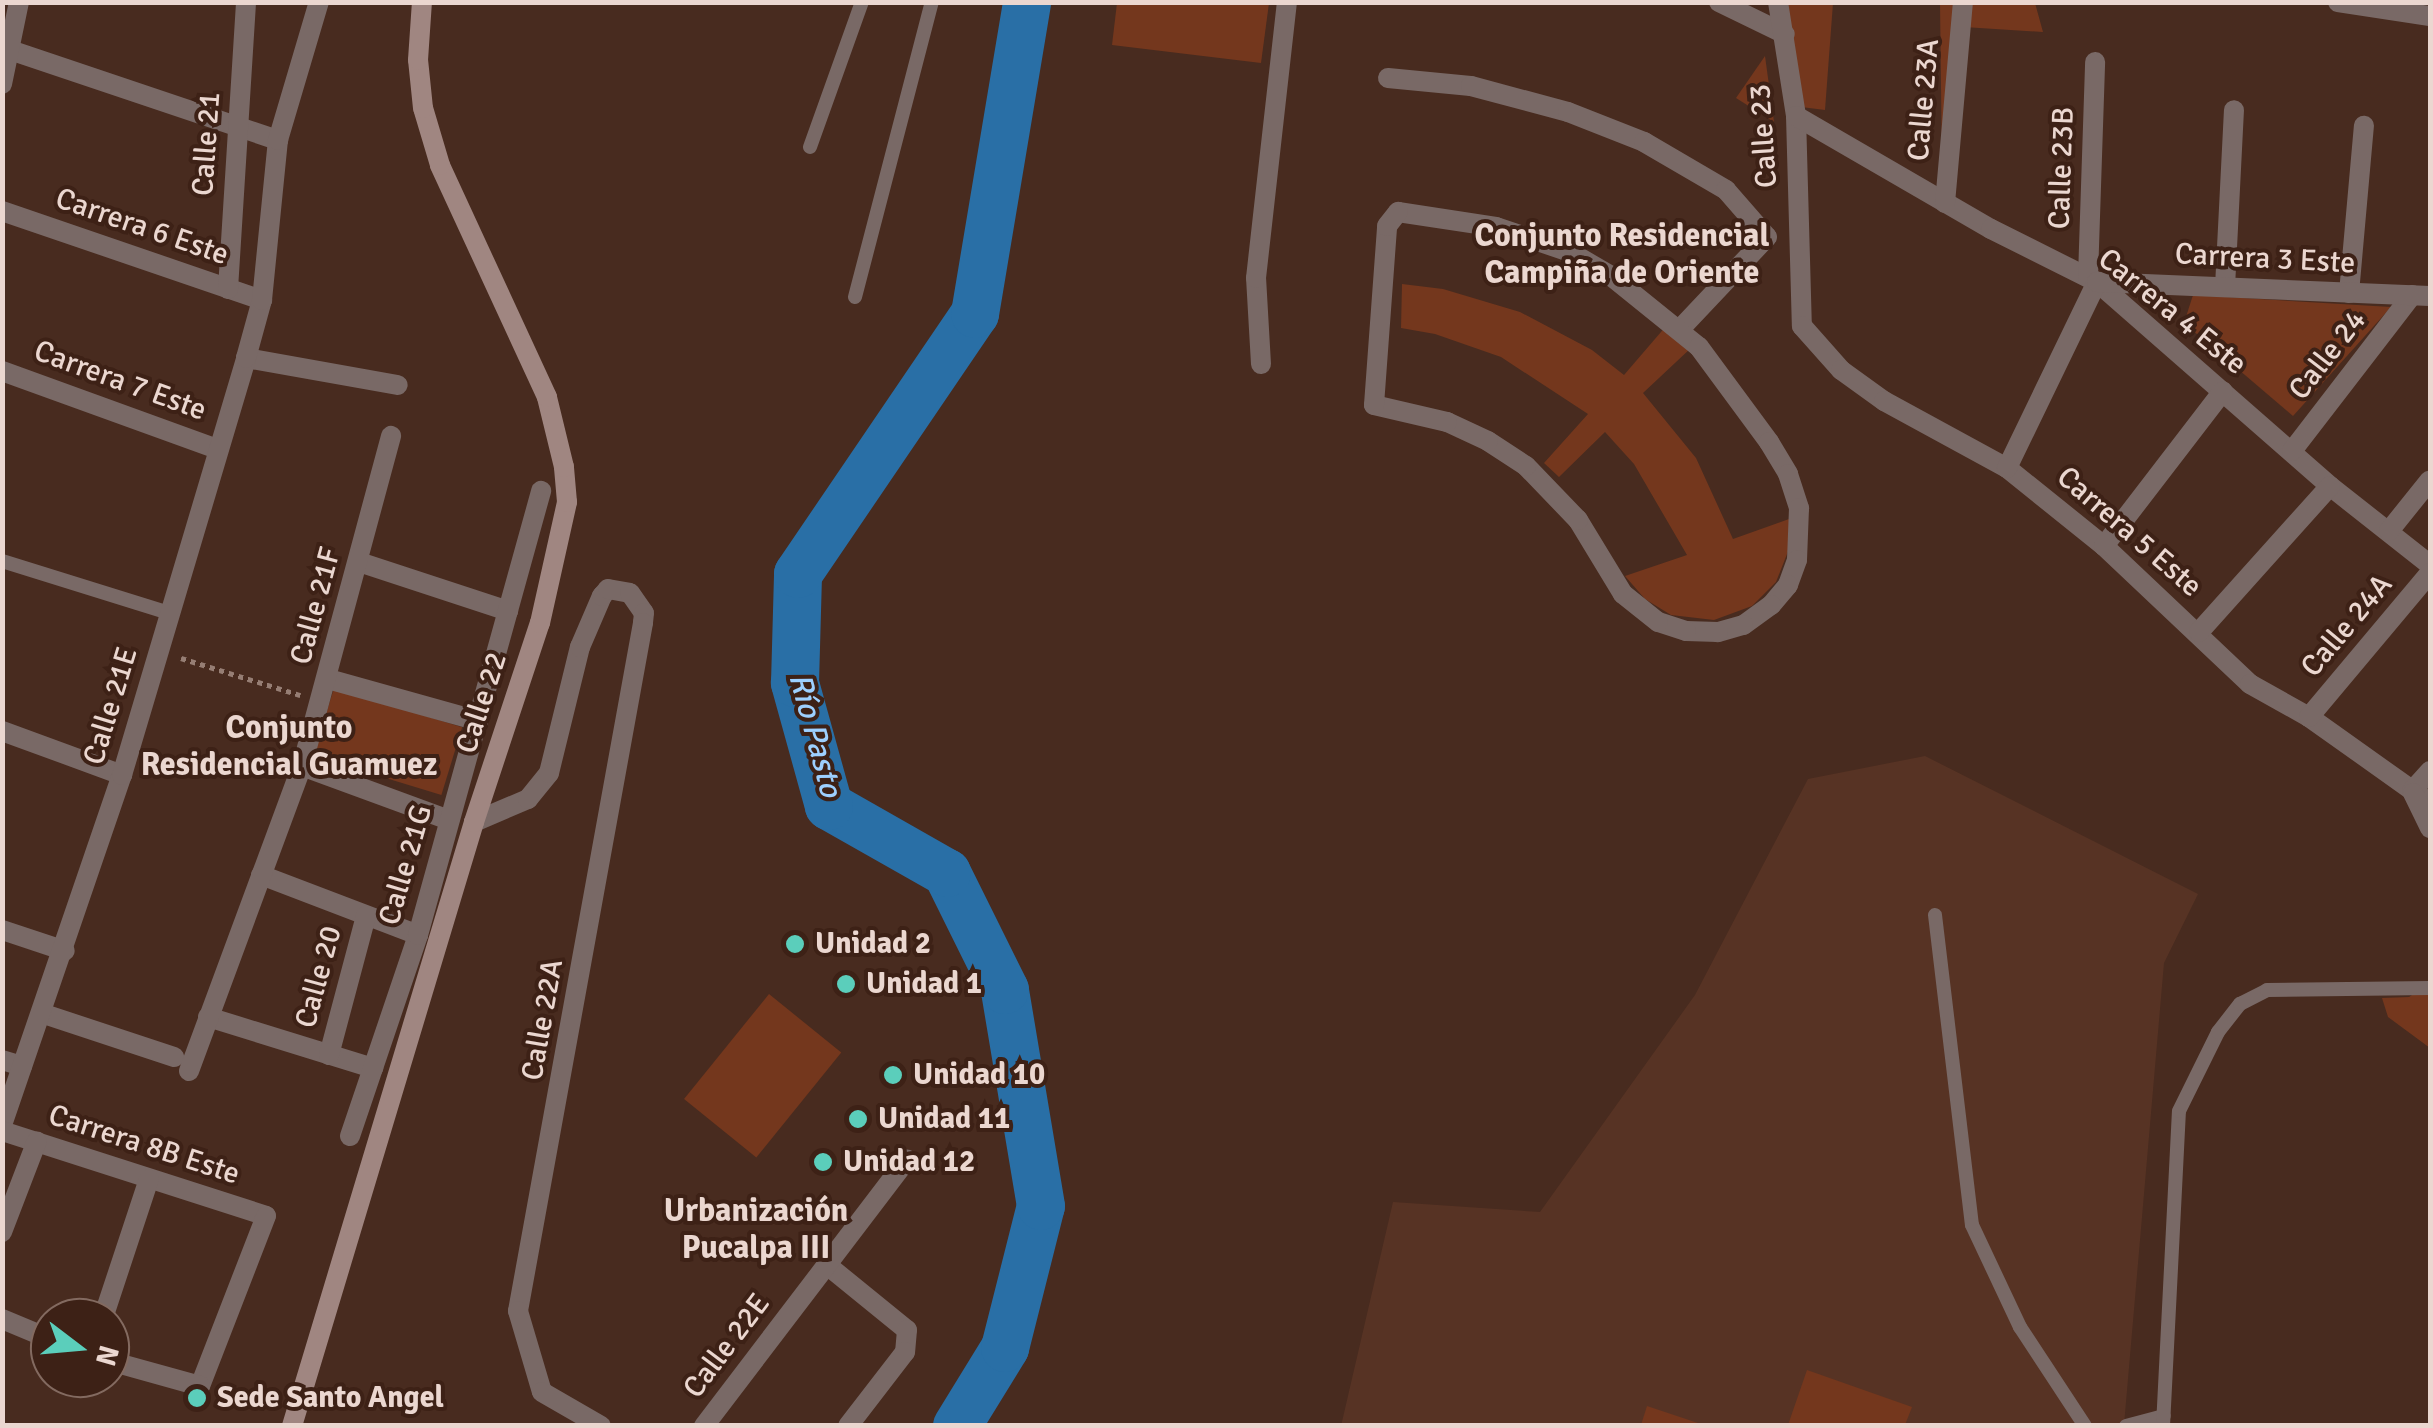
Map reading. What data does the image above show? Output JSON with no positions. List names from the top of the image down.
{
  "streets": {
    "main road": ["Calle 22"],
    "street": [
      "Calle 23A",
      "Calle 23",
      "Calle 21",
      "Calle 23B",
      "Carrera 6 Este",
      "Carrera 3 Este",
      "Carrera 4 Este",
      "Calle 24",
      "Carrera 7 Este",
      "Carrera 5 Este",
      "Calle 21F",
      "Calle 24A",
      "Calle 21E",
      "Calle 21G",
      "Calle 20",
      "Calle 22A",
      "Carrera 8B Este",
      "Calle 22E"
    ]
  },
  "crossings": [
    ["Calle 23A", "Carrera 4 Este"],
    ["Calle 23", "Carrera 4 Este"],
    ["Calle 23", "Carrera 5 Este"],
    ["Calle 21", "Carrera 6 Este"],
    ["Calle 23B", "Carrera 3 Este"],
    ["Calle 23B", "Carrera 4 Este"],
    ["Calle 23B", "Carrera 5 Este"],
    ["Carrera 6 Este", "Calle 21E"],
    ["Carrera 3 Este", "Carrera 4 Este"],
    ["Carrera 3 Este", "Calle 24"],
    ["Carrera 4 Este", "Calle 24"],
    ["Carrera 4 Este", "Calle 24A"],
    ["Carrera 7 Este", "Calle 21E"],
    ["Carrera 5 Este", "Calle 24A"],
    ["Calle 21F", "Calle 21E"],
    ["Calle 22", "Calle 22A"],
    ["Calle 21E", "Carrera 8B Este"]
  ],
  "districts": ["Conjunto Residencial Campiña de Oriente", "Conjunto Residencial Guamuez", "Urbanización Pucalpa III"],
  "water": ["Río Pasto"],
  "places": [
    "Unidad 2",
    "Unidad 1",
    "Unidad 10",
    "Unidad 11",
    "Unidad 12",
    "Sede Santo Angel"
  ],
  "north": "right"
}
